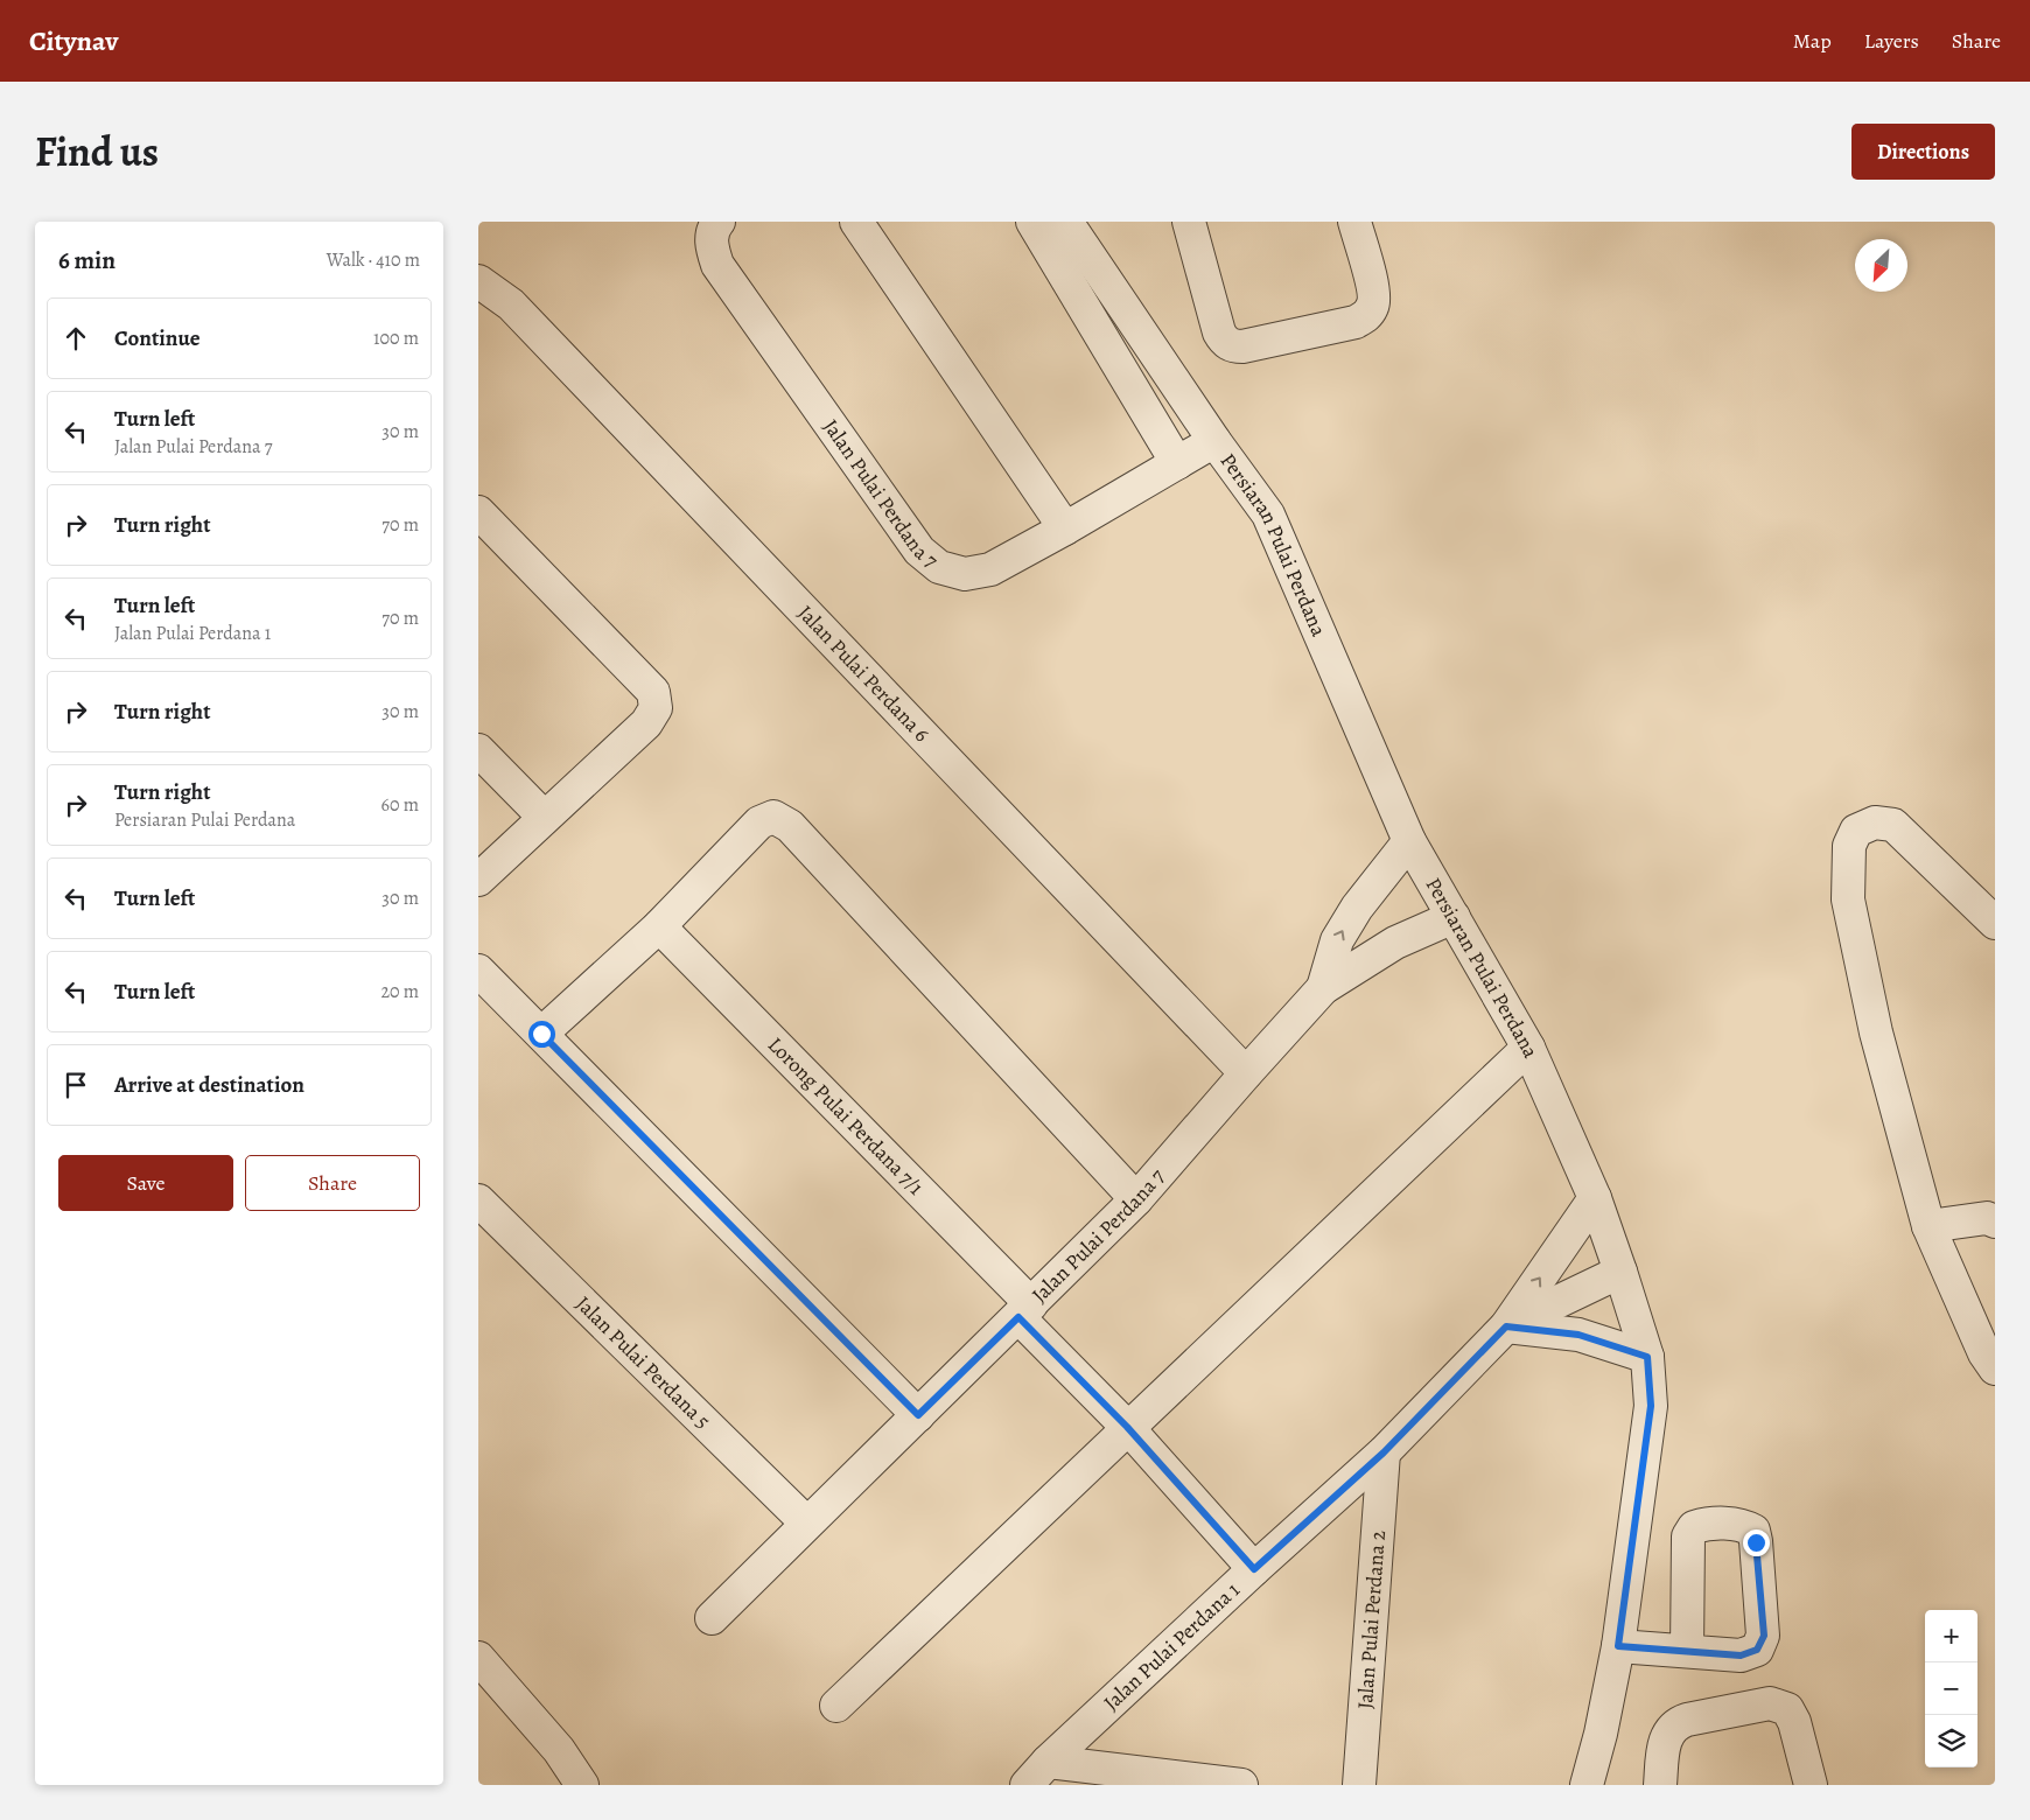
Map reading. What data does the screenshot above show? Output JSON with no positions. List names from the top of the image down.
{
  "streets": {
    "street": [
      "Jalan Pulai Perdana 7",
      "Persiaran Pulai Perdana",
      "Jalan Pulai Perdana 6",
      "Lorong Pulai Perdana 7/1",
      "Jalan Pulai Perdana 5",
      "Jalan Pulai Perdana 2",
      "Jalan Pulai Perdana 1"
    ]
  },
  "crossings": [
    ["Jalan Pulai Perdana 7", "Persiaran Pulai Perdana"],
    ["Jalan Pulai Perdana 7", "Jalan Pulai Perdana 6"],
    ["Jalan Pulai Perdana 7", "Lorong Pulai Perdana 7/1"],
    ["Jalan Pulai Perdana 7", "Jalan Pulai Perdana 5"],
    ["Persiaran Pulai Perdana", "Jalan Pulai Perdana 1"],
    ["Lorong Pulai Perdana 7/1", "Jalan Pulai Perdana 1"],
    ["Jalan Pulai Perdana 2", "Jalan Pulai Perdana 1"]
  ],
  "north": "bottom left",
  "page": {
    "header": "Citynav",
    "nav": ["Map", "Layers", "Share"],
    "title": "Find us",
    "buttons": [
      "Directions",
      ["Save", "Share"]
    ],
    "heading": ["6 min", "Walk · 410 m"],
    "list": [
      ["Continue", "100 m"],
      ["Turn left", "Jalan Pulai Perdana 7", "30 m"],
      ["Turn right", "70 m"],
      ["Turn left", "Jalan Pulai Perdana 1", "70 m"],
      ["Turn right", "30 m"],
      ["Turn right", "Persiaran Pulai Perdana", "60 m"],
      ["Turn left", "30 m"],
      ["Turn left", "20 m"],
      "Arrive at destination"
    ],
    "map_buttons": ["+", "−"]
  }
}
